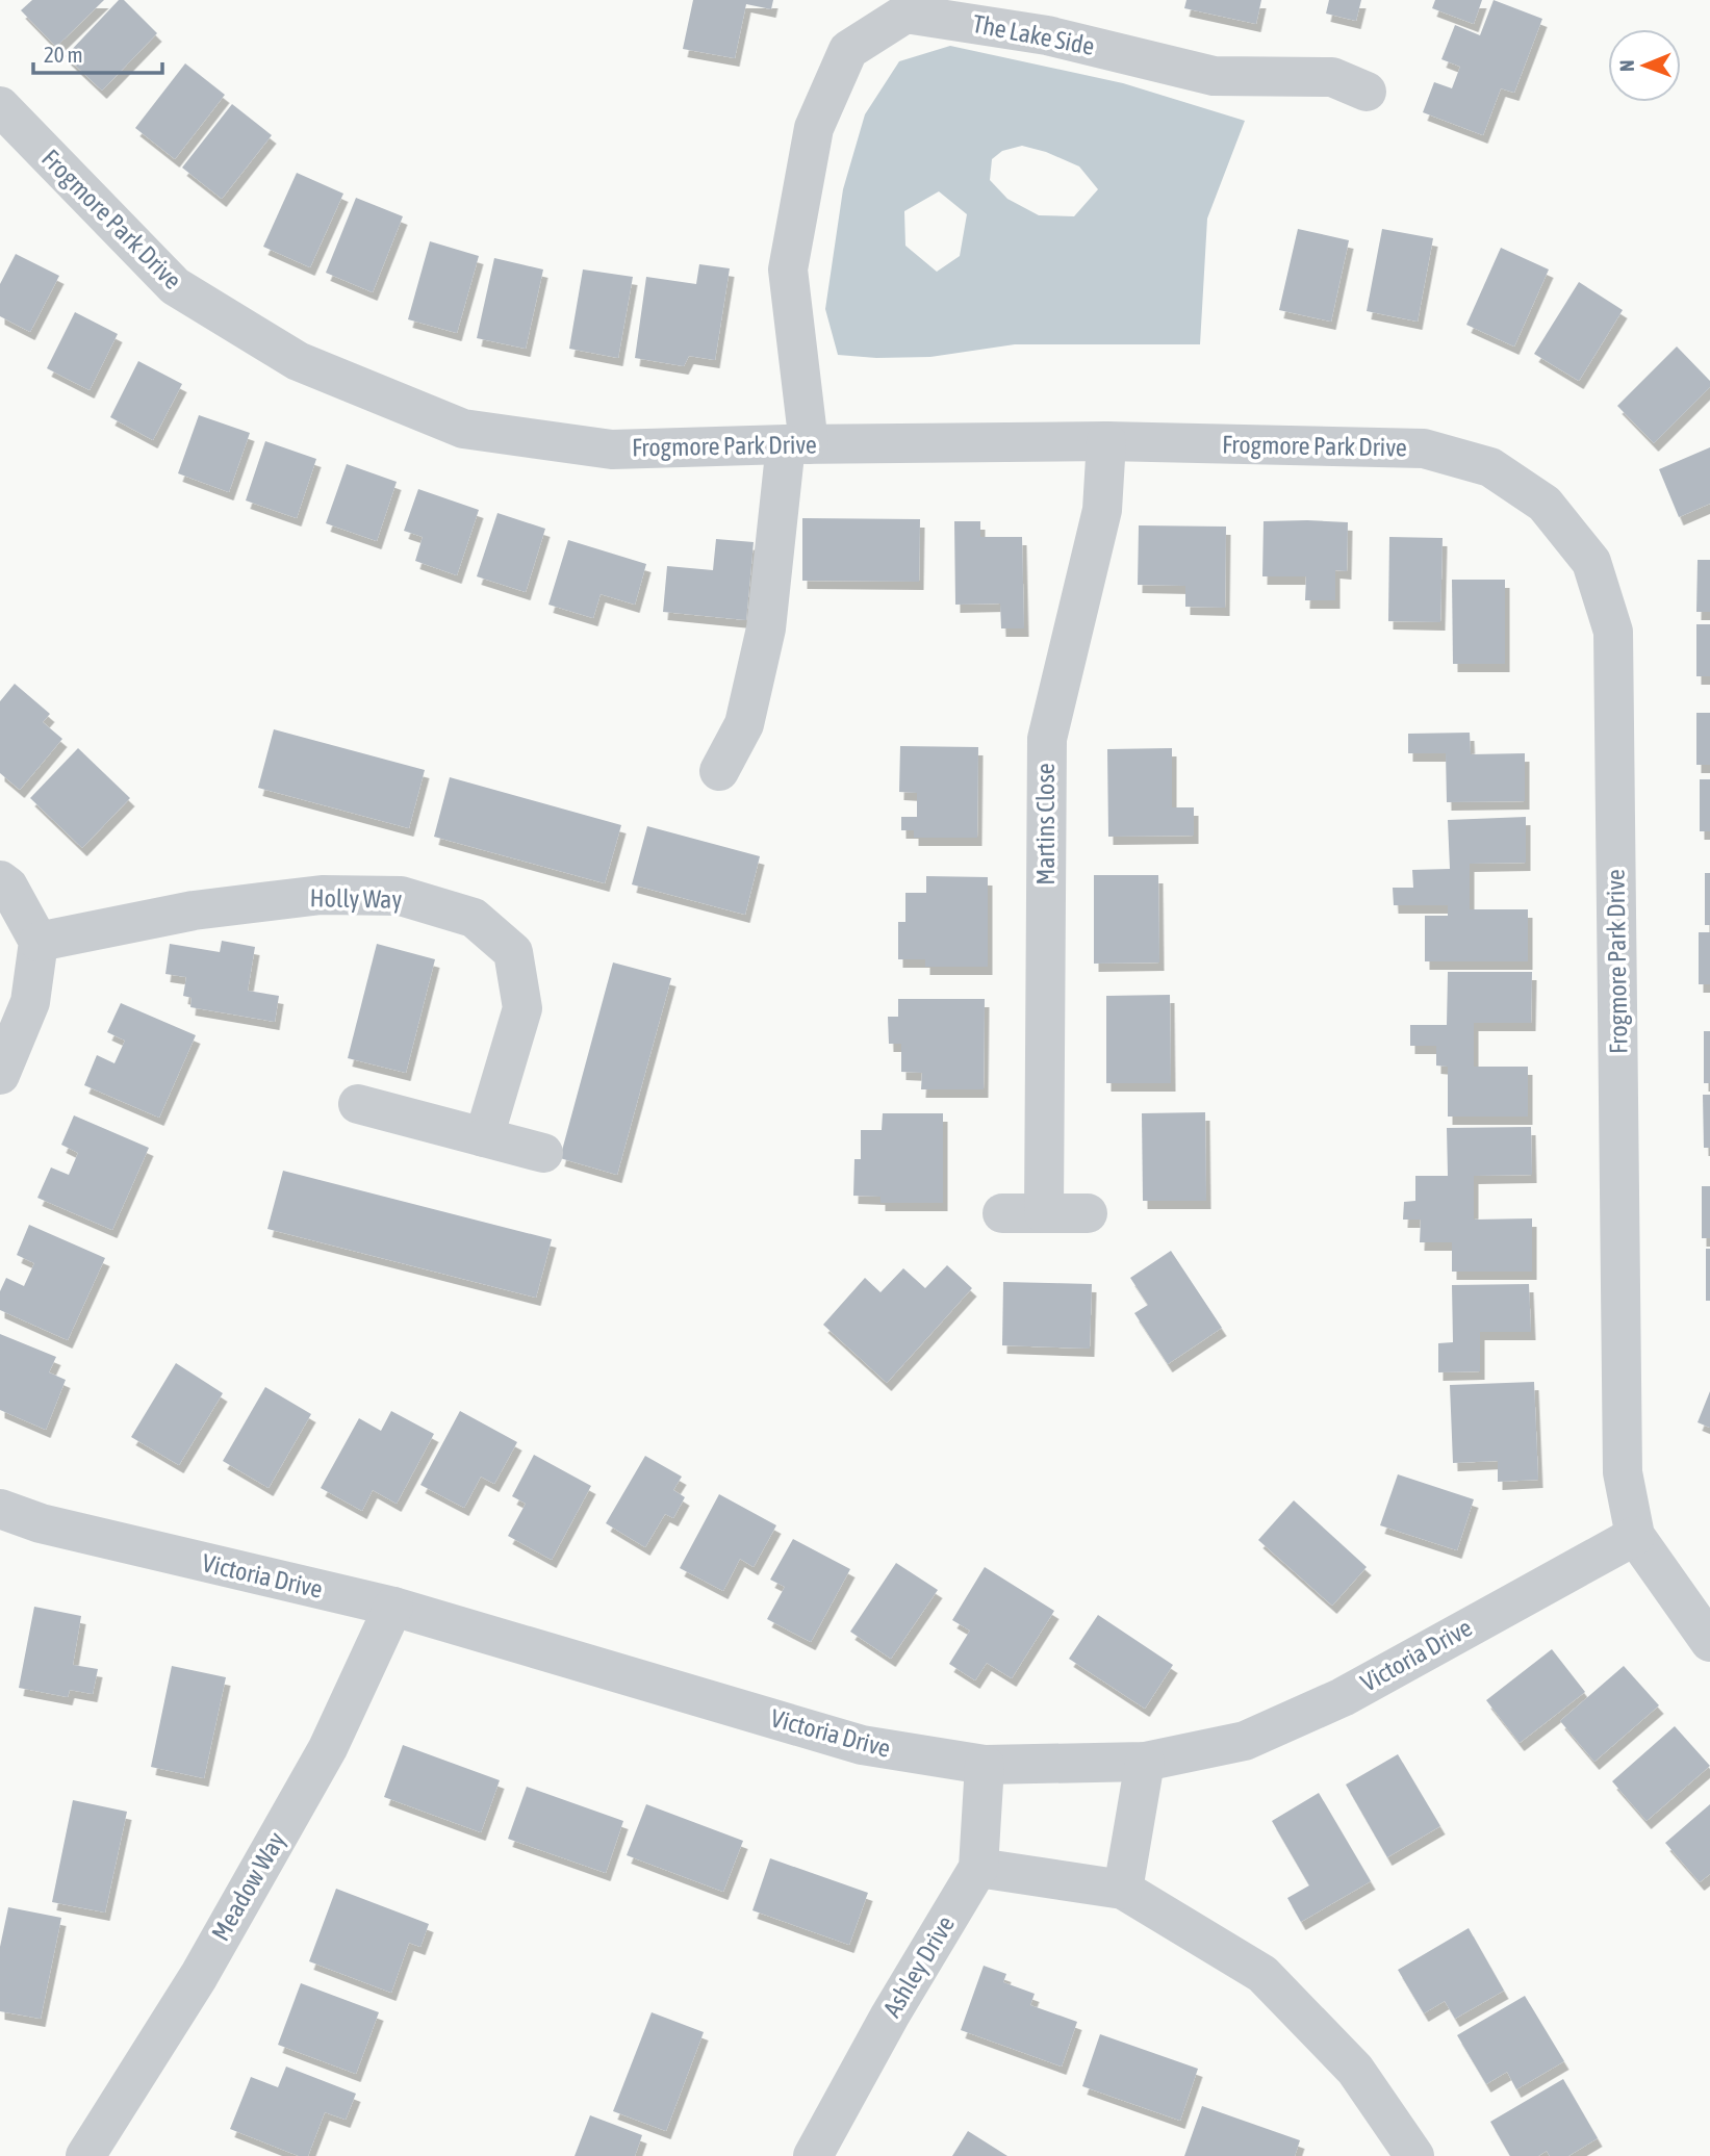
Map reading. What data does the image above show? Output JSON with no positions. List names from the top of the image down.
{
  "streets": {
    "street": [
      "The Lake Side",
      "Frogmore Park Drive",
      "Martins Close",
      "Holly Way",
      "Victoria Drive",
      "Meadow Way",
      "Ashley Drive"
    ]
  },
  "crossings": [
    ["The Lake Side", "Frogmore Park Drive"],
    ["Frogmore Park Drive", "Martins Close"],
    ["Frogmore Park Drive", "Victoria Drive"],
    ["Victoria Drive", "Meadow Way"],
    ["Victoria Drive", "Ashley Drive"]
  ],
  "scale_bar": "20 m",
  "north": "left"
}
